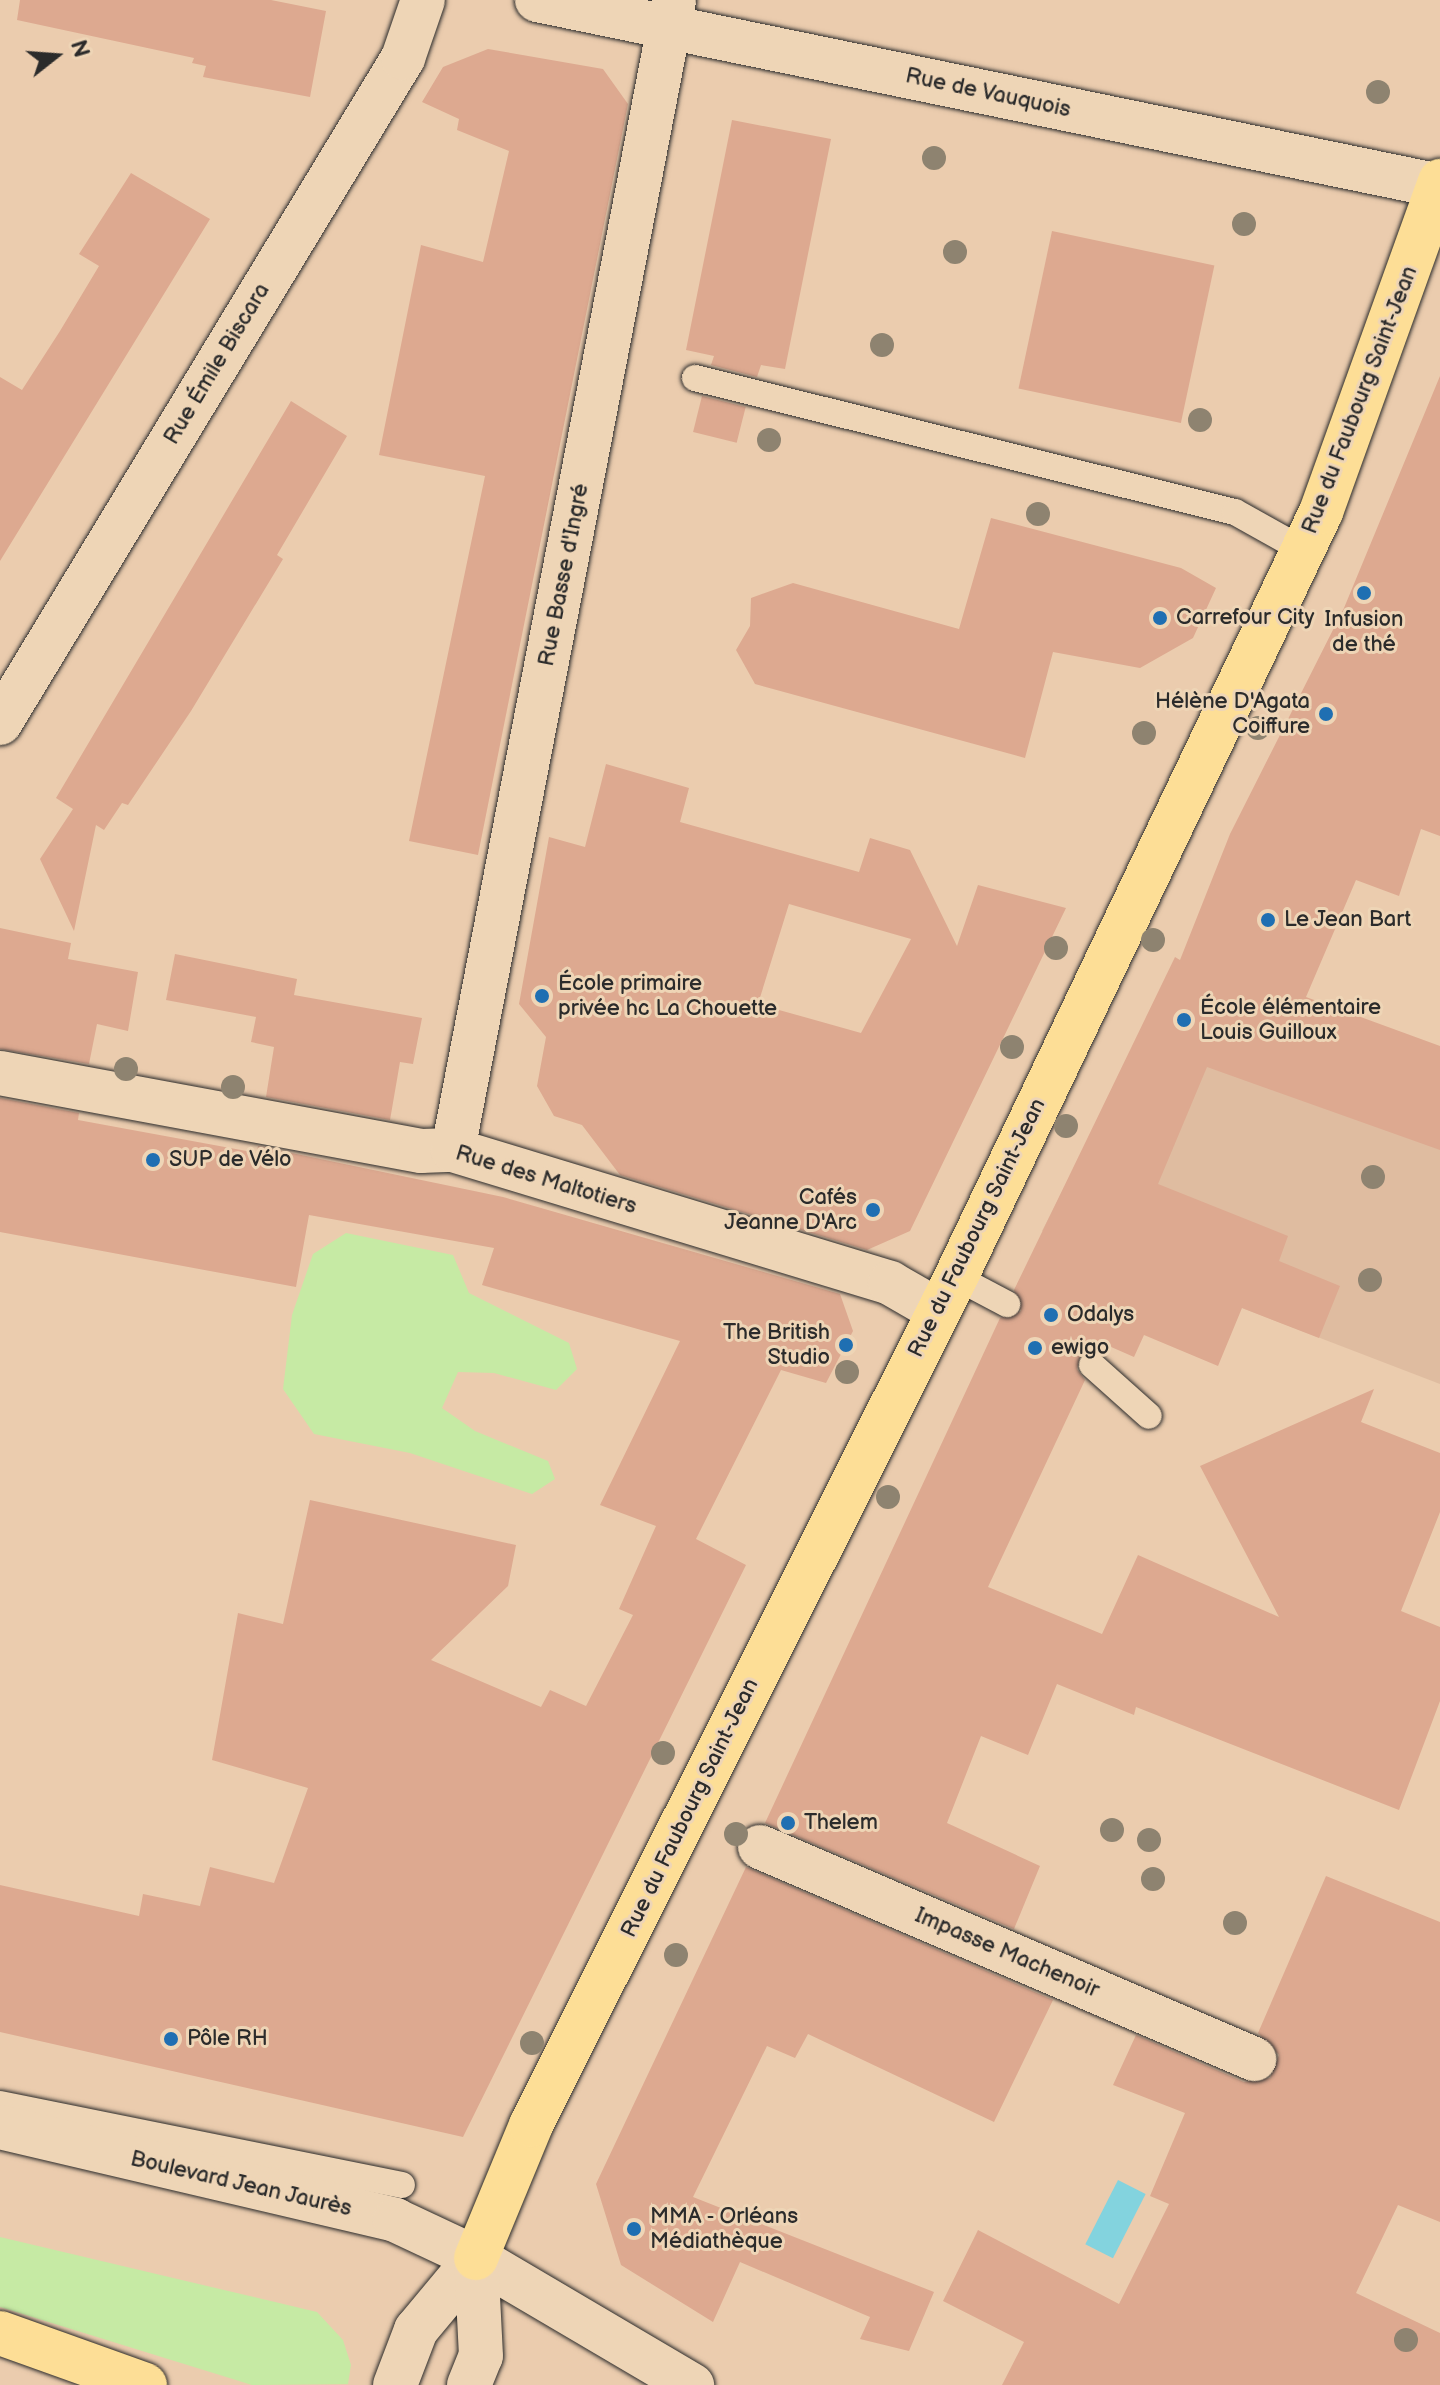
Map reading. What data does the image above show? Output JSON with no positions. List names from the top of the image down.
{
  "streets": {
    "main road": ["Rue du Faubourg Saint-Jean"],
    "street": [
      "Rue de Vauquois",
      "Rue Émile Biscara",
      "Rue Basse d'Ingré",
      "Rue des Maltotiers",
      "Impasse Machenoir",
      "Boulevard Jean Jaurès"
    ]
  },
  "crossings": [
    ["Rue de Vauquois", "Rue du Faubourg Saint-Jean"],
    ["Rue de Vauquois", "Rue Basse d'Ingré"],
    ["Rue du Faubourg Saint-Jean", "Rue des Maltotiers"],
    ["Rue du Faubourg Saint-Jean", "Boulevard Jean Jaurès"],
    ["Rue Basse d'Ingré", "Rue des Maltotiers"]
  ],
  "places": [
    "Infusion de thé",
    "Carrefour City",
    "Hélène D'Agata Coiffure",
    "Le Jean Bart",
    "École primaire privée hc La Chouette",
    "École élémentaire Louis Guilloux",
    "SUP de Vélo",
    "Cafés Jeanne D'Arc",
    "Odalys",
    "The British Studio",
    "ewigo",
    "Thelem",
    "Pôle RH",
    "MMA - Orléans Médiathèque"
  ],
  "north": "right"
}
